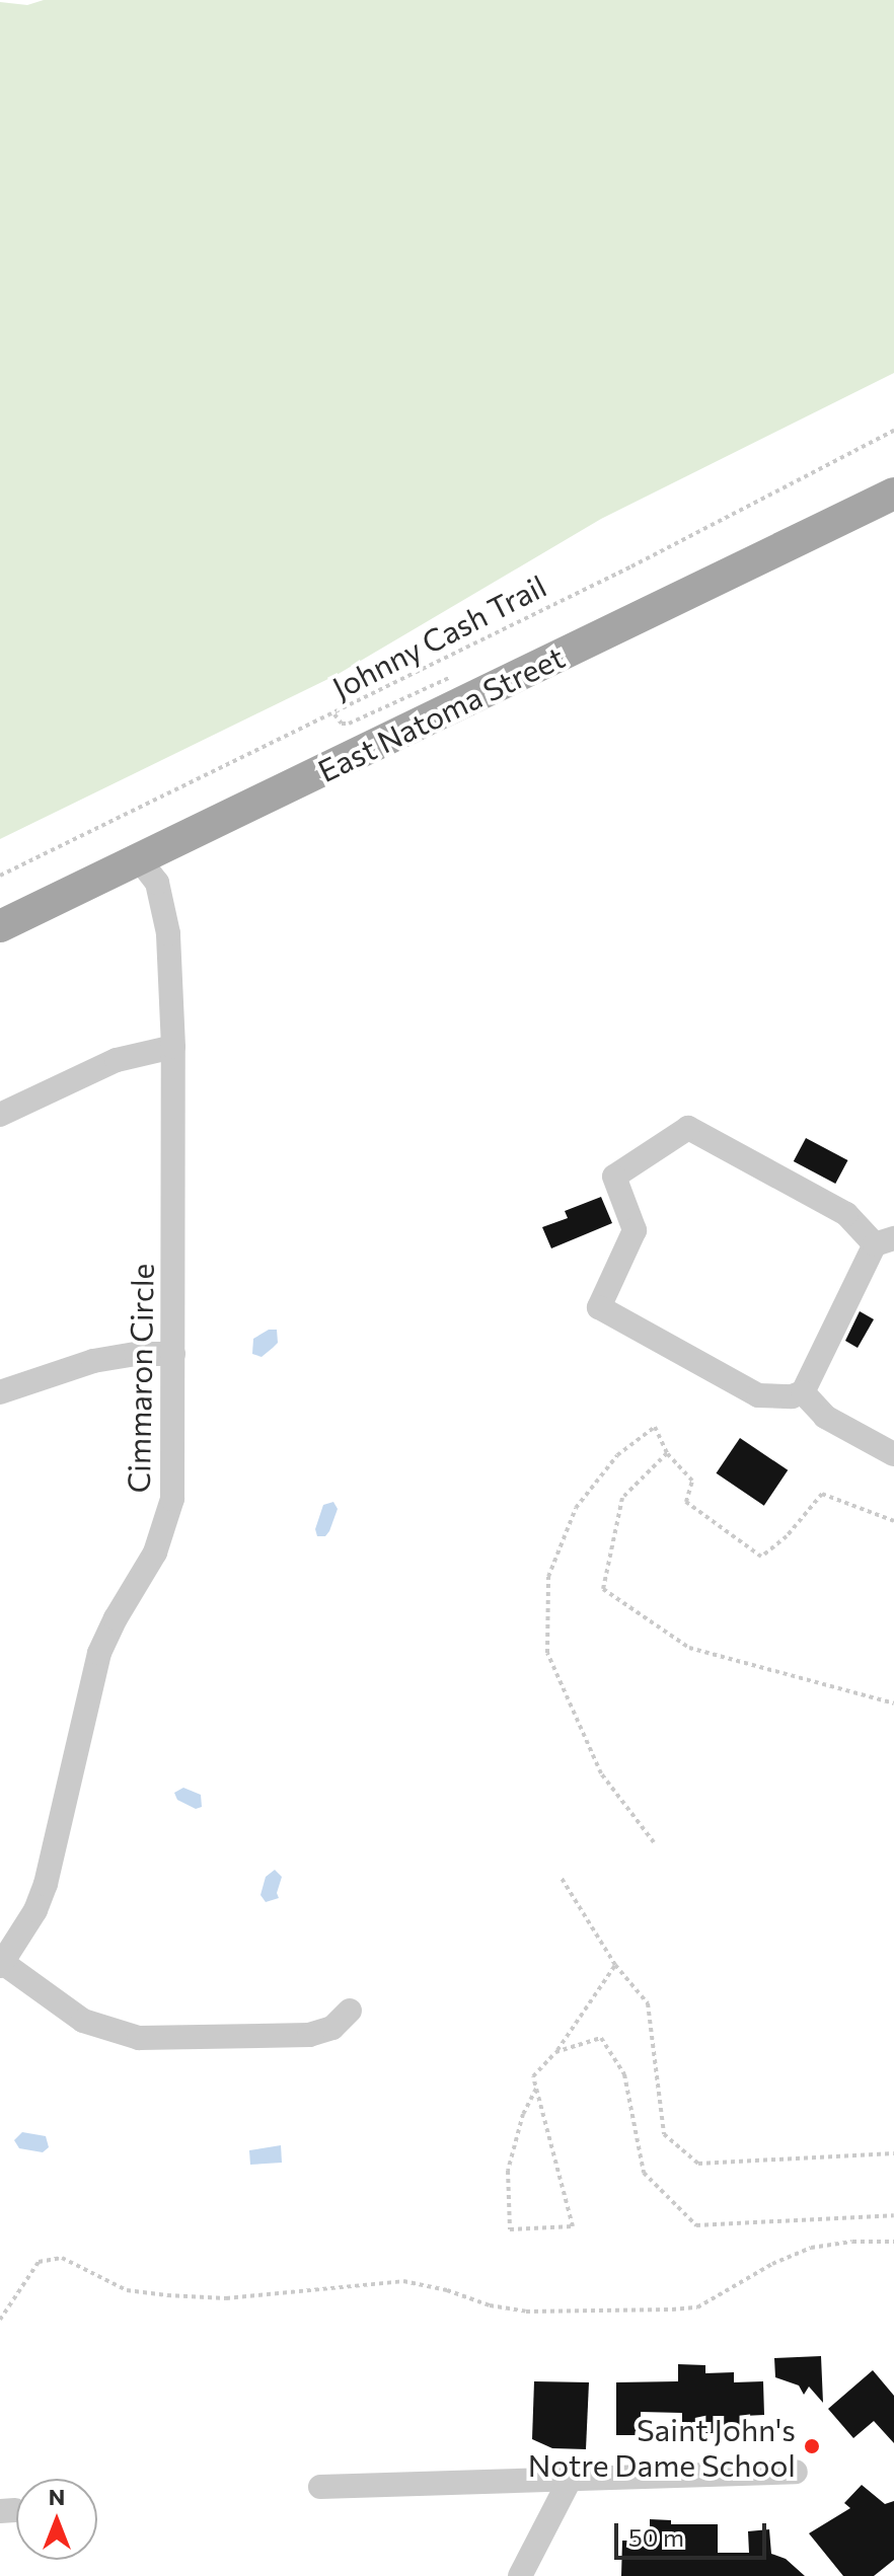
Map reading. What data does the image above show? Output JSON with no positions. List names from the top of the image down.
{
  "streets": {
    "main road": ["East Natoma Street"],
    "street": ["Cimmaron Circle"],
    "path": ["Johnny Cash Trail"]
  },
  "crossings": [
    ["East Natoma Street", "Cimmaron Circle"]
  ],
  "places": ["Saint John's Notre Dame School"],
  "scale_bar": "50 m",
  "north": "top"
}
